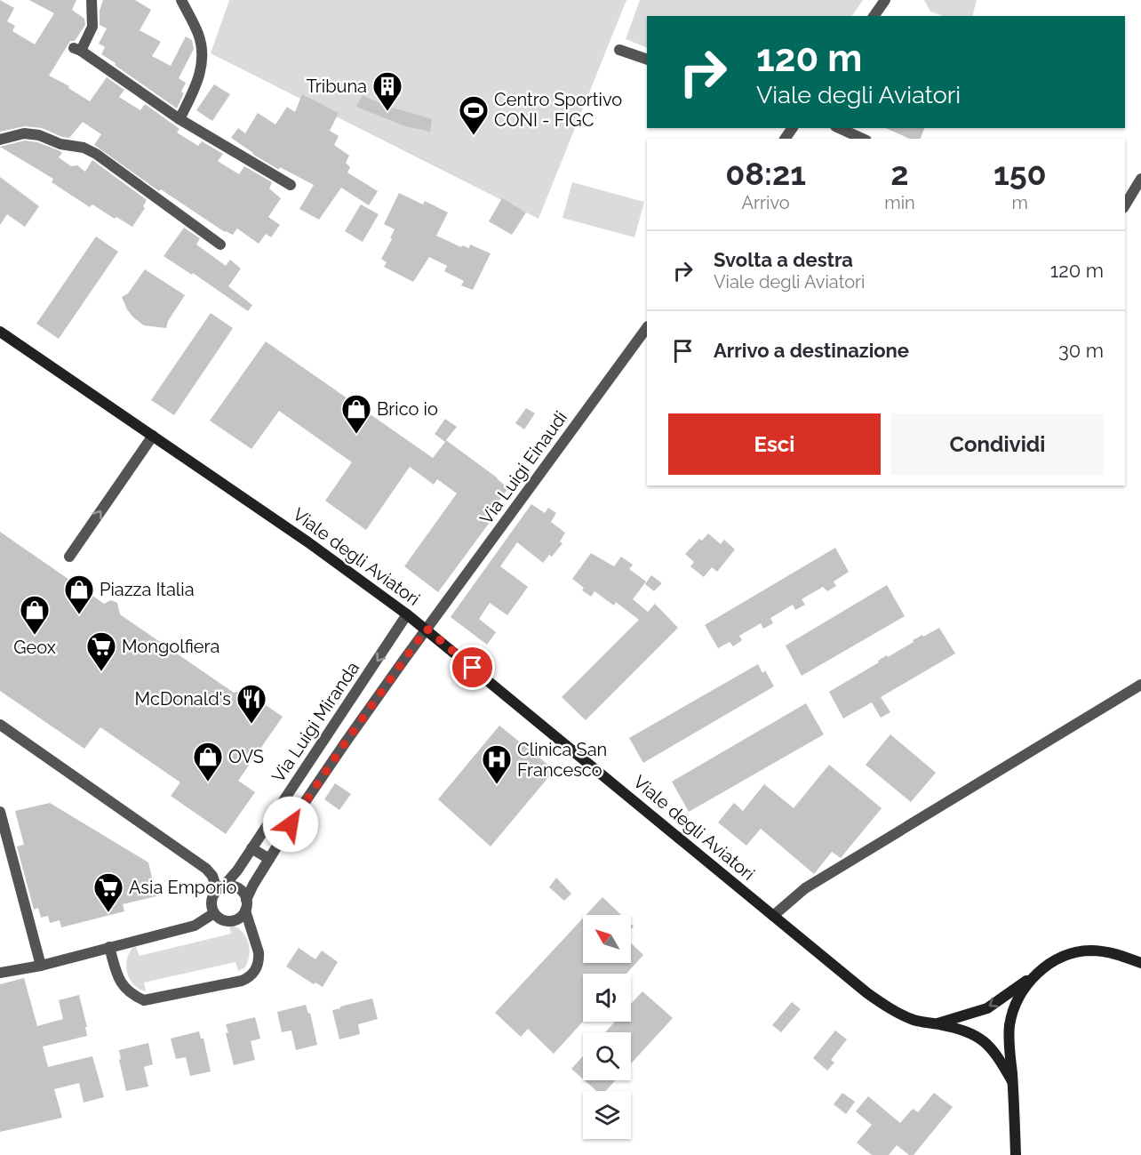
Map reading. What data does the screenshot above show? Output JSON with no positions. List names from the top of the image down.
{
  "streets": {
    "main road": ["Viale degli Aviatori"],
    "street": ["Via Luigi Einaudi", "Via Luigi Miranda"]
  },
  "crossings": [
    ["Via Luigi Einaudi", "Viale degli Aviatori"],
    ["Via Luigi Einaudi", "Via Luigi Miranda"],
    ["Viale degli Aviatori", "Via Luigi Miranda"]
  ],
  "places": {
    "building": ["Tribuna"],
    "sports": ["Centro Sportivo CONI - FIGC"],
    "shop": [
      "Brico io",
      "Piazza Italia",
      "Geox",
      "OVS"
    ],
    "supermarket": ["Mongolfiera", "Asia Emporio"],
    "restaurant": ["McDonald's"],
    "hospital": ["Clinica San Francesco"]
  },
  "north": "top left",
  "page": {
    "turn": ["120 m", "Viale degli Aviatori"],
    "eta": [
      "08:21",
      "Arrivo",
      "2",
      "min",
      "150",
      "m"
    ],
    "list": [
      {
        "name": "Svolta a destra",
        "note": "Viale degli Aviatori",
        "value": "120 m"
      },
      {
        "name": "Arrivo a destinazione",
        "value": "30 m"
      }
    ],
    "buttons": ["Esci", "Condividi"]
  }
}
